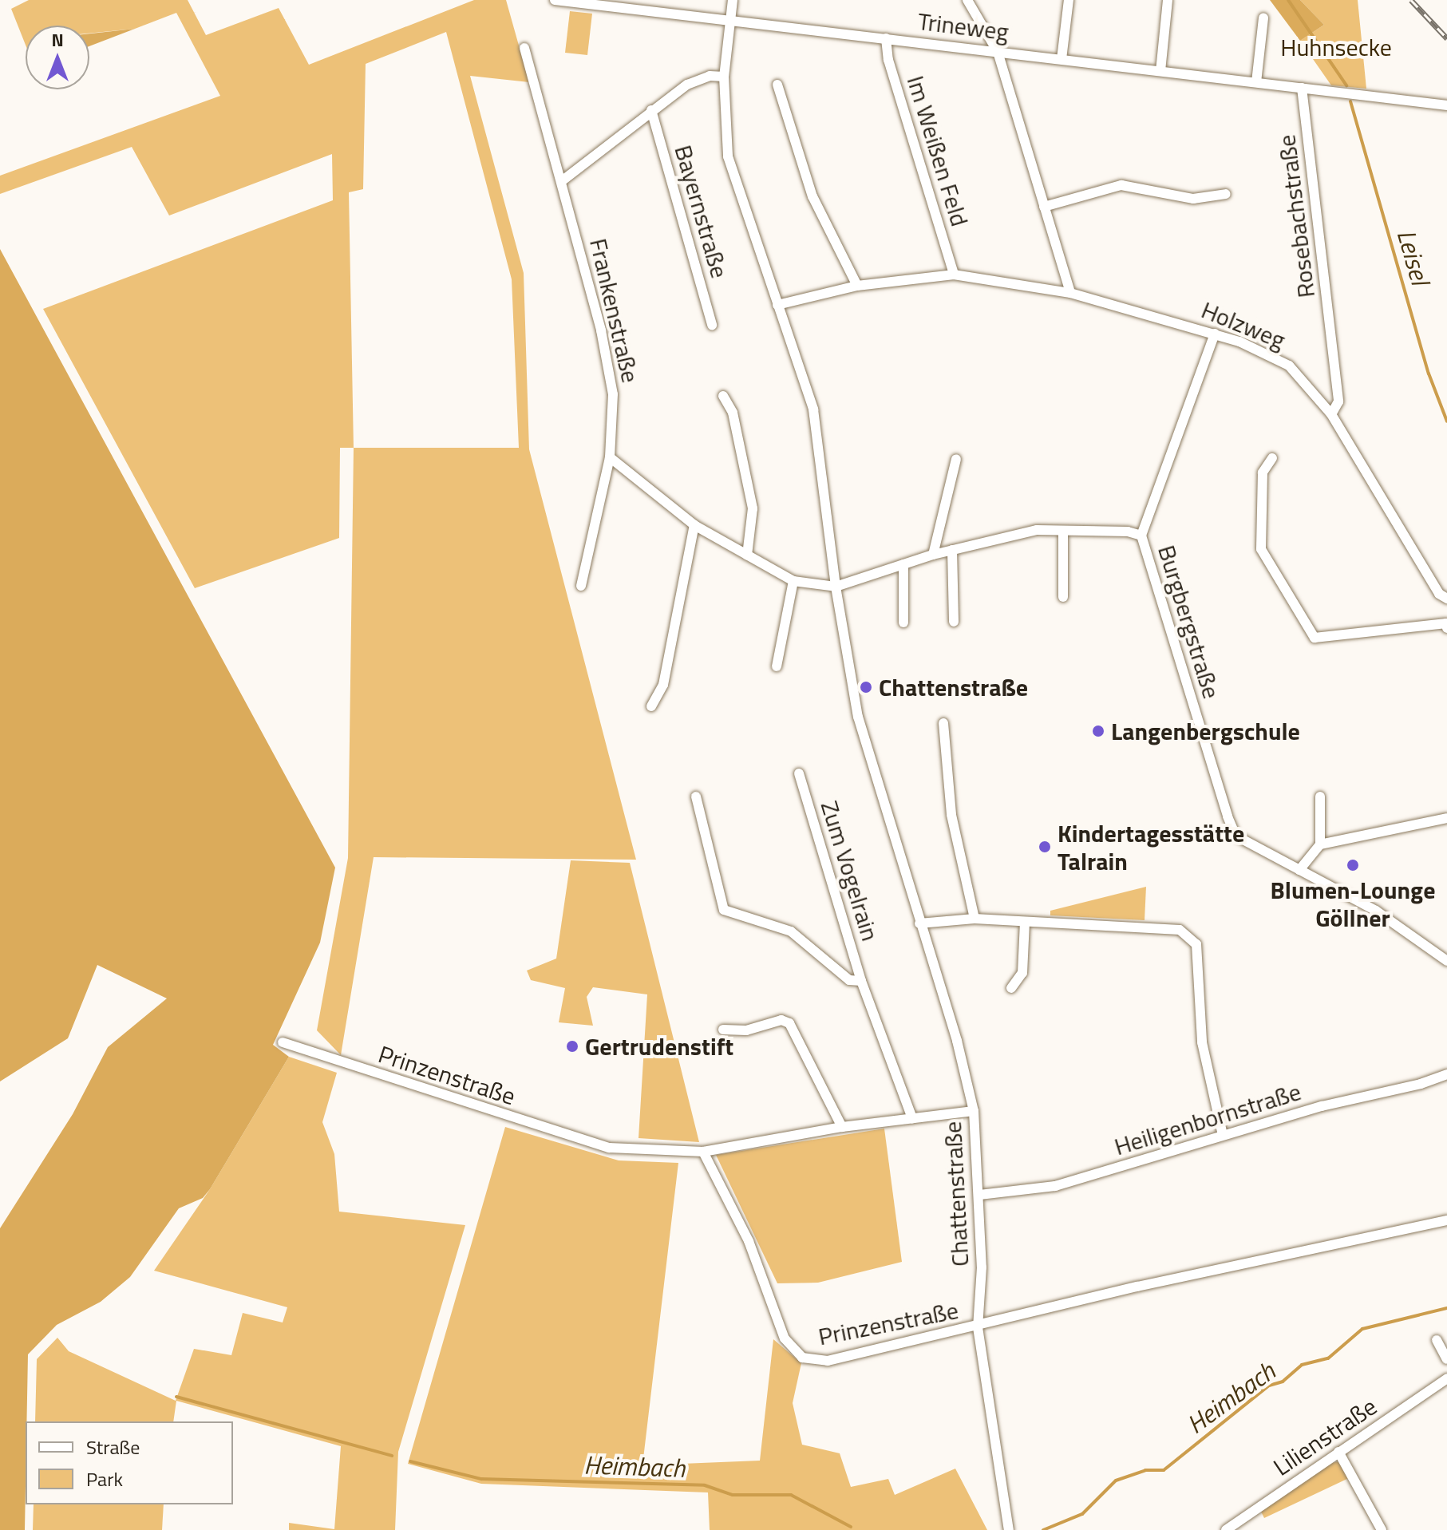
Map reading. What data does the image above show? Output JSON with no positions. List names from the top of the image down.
{
  "streets": {
    "street": [
      "Trineweg",
      "Im Weißen Feld",
      "Bayernstraße",
      "Rosebachstraße",
      "Frankenstraße",
      "Holzweg",
      "Burgbergstraße",
      "Zum Vogelrain",
      "Prinzenstraße",
      "Heiligenbornstraße",
      "Chattenstraße",
      "Lilienstraße"
    ]
  },
  "crossings": [
    ["Trineweg", "Im Weißen Feld"],
    ["Trineweg", "Rosebachstraße"],
    ["Trineweg", "Chattenstraße"],
    ["Im Weißen Feld", "Holzweg"],
    ["Rosebachstraße", "Holzweg"],
    ["Holzweg", "Burgbergstraße"],
    ["Holzweg", "Chattenstraße"],
    ["Prinzenstraße", "Chattenstraße"],
    ["Heiligenbornstraße", "Chattenstraße"]
  ],
  "water": ["Leisel", "Heimbach"],
  "parks": ["Huhnsecke"],
  "places": [
    "Chattenstraße",
    "Langenbergschule",
    "Kindertagesstätte Talrain",
    "Blumen-Lounge Göllner",
    "Gertrudenstift"
  ],
  "legend": ["Straße", "Park"],
  "north": "top"
}
